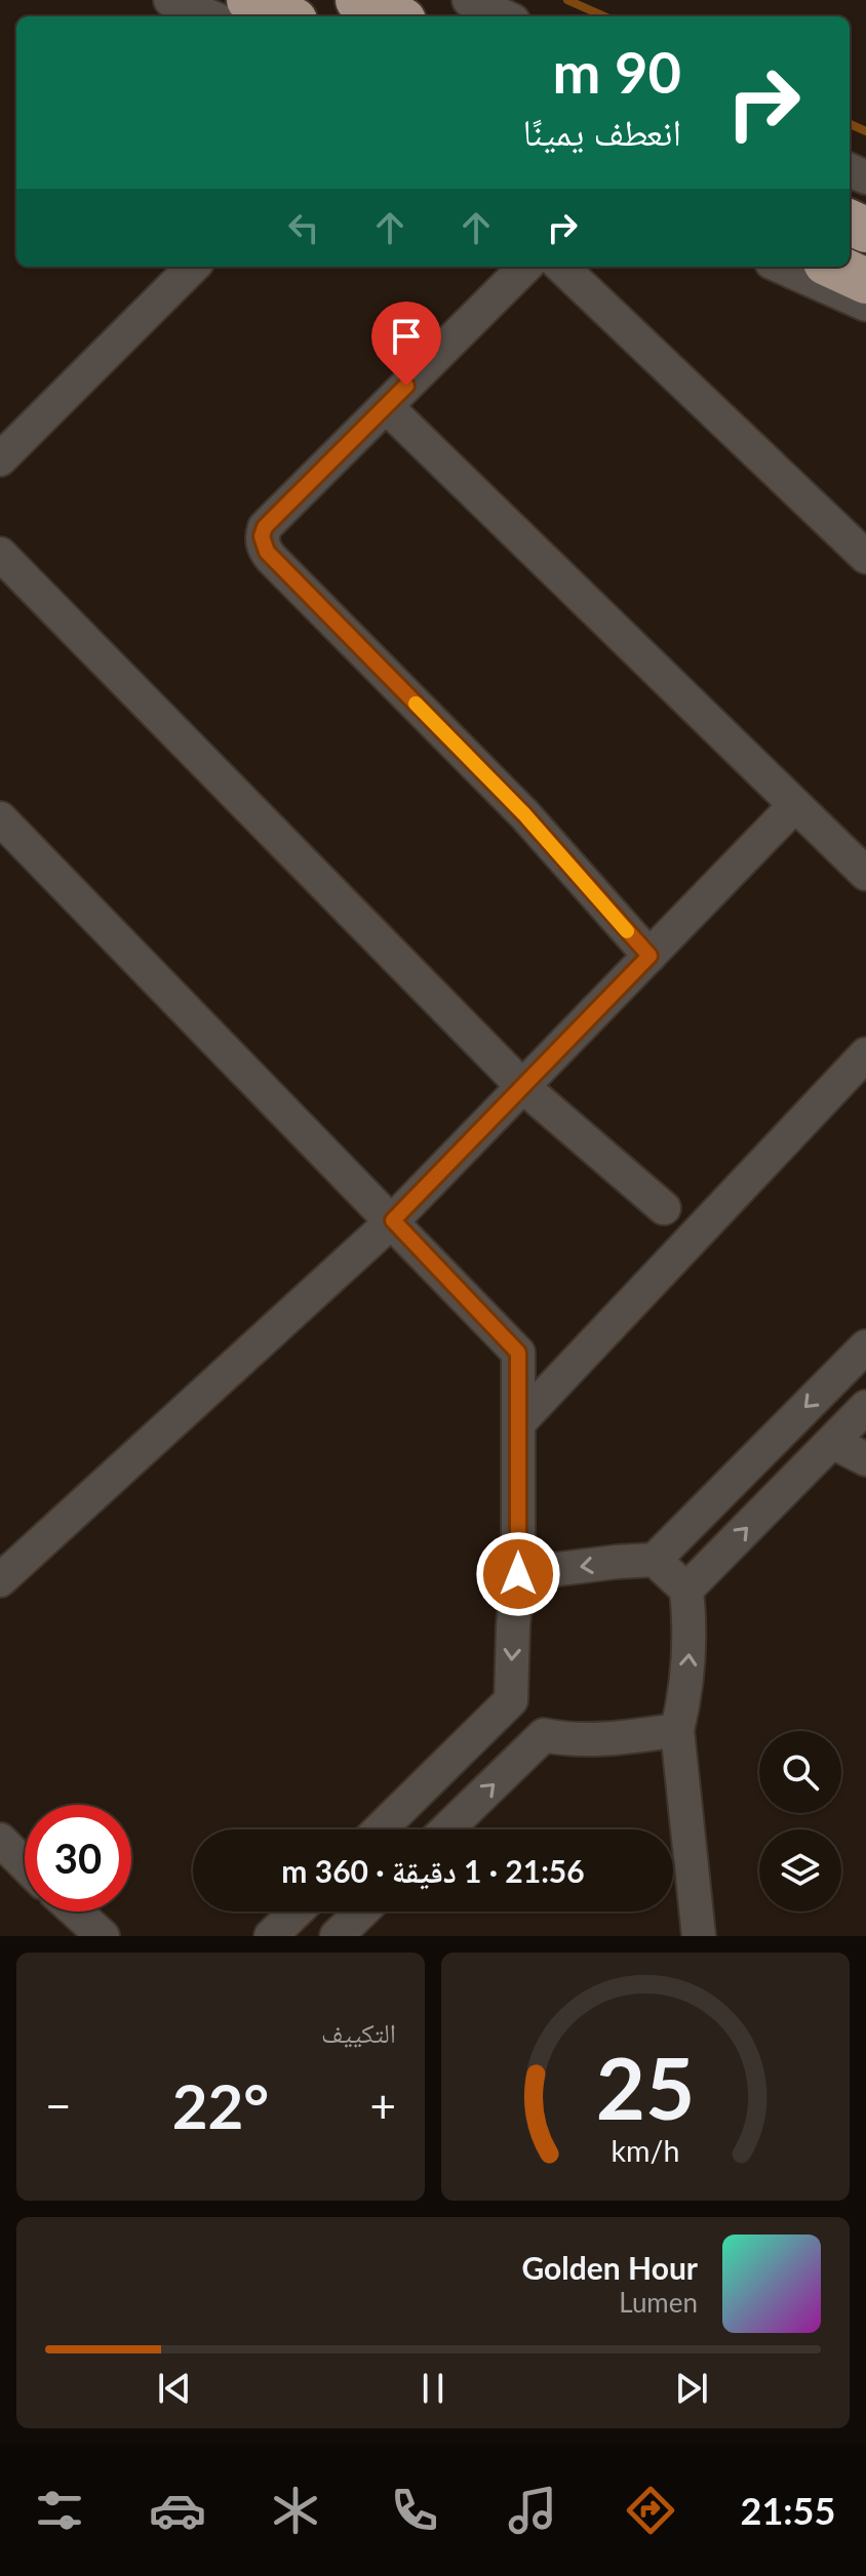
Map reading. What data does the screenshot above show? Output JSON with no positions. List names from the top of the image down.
{
  "page": {
    "turn": ["90 m", "انعطف يمينًا"],
    "limit": "30",
    "trip": "21:56 · 1 دقيقة · 360 m",
    "tile": "التكييف",
    "heat": ["−", "22°", "+"],
    "song": ["Golden Hour", "Lumen"],
    "tabs": "21:55",
    "gauge": ["25", "km/h"]
  }
}
